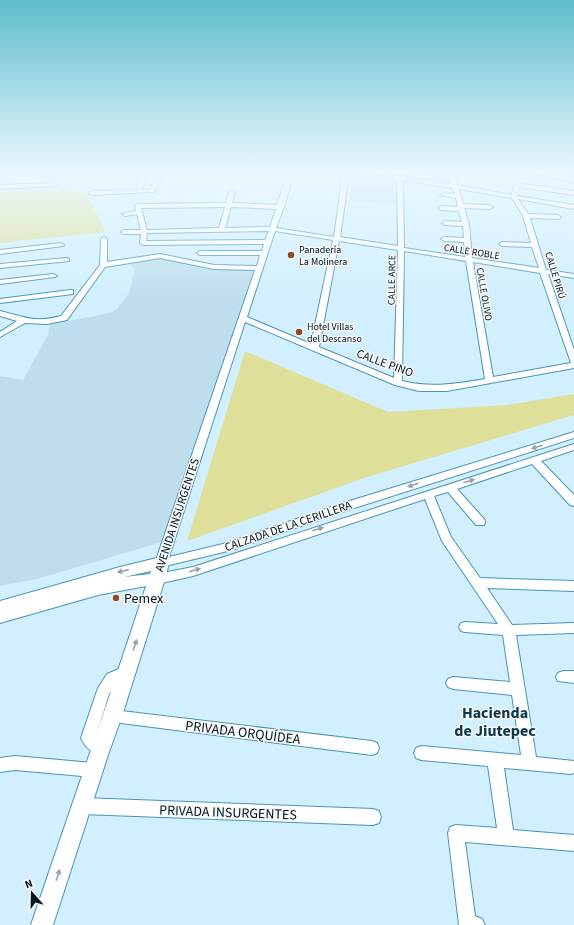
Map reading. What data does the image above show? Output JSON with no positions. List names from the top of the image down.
{
  "streets": {
    "main road": ["AVENIDA INSURGENTES", "CALZADA DE LA CERILLERA"],
    "street": [
      "CALLE ROBLE",
      "CALLE PIRÚ",
      "CALLE ARCE",
      "CALLE OLIVO",
      "CALLE PINO",
      "PRIVADA ORQUÍDEA",
      "PRIVADA INSURGENTES"
    ]
  },
  "crossings": [
    ["CALLE ROBLE", "CALLE PIRÚ"],
    ["CALLE ROBLE", "CALLE ARCE"],
    ["CALLE ROBLE", "CALLE OLIVO"],
    ["CALLE ROBLE", "AVENIDA INSURGENTES"],
    ["CALLE ARCE", "CALLE PINO"],
    ["CALLE OLIVO", "CALLE PINO"],
    ["CALLE PINO", "AVENIDA INSURGENTES"],
    ["AVENIDA INSURGENTES", "CALZADA DE LA CERILLERA"],
    ["AVENIDA INSURGENTES", "PRIVADA ORQUÍDEA"],
    ["AVENIDA INSURGENTES", "PRIVADA INSURGENTES"]
  ],
  "districts": ["Hacienda de Jiutepec"],
  "places": ["Panadería La Molinera", "Hotel Villas del Descanso", "Pemex"],
  "north": "top"
}
